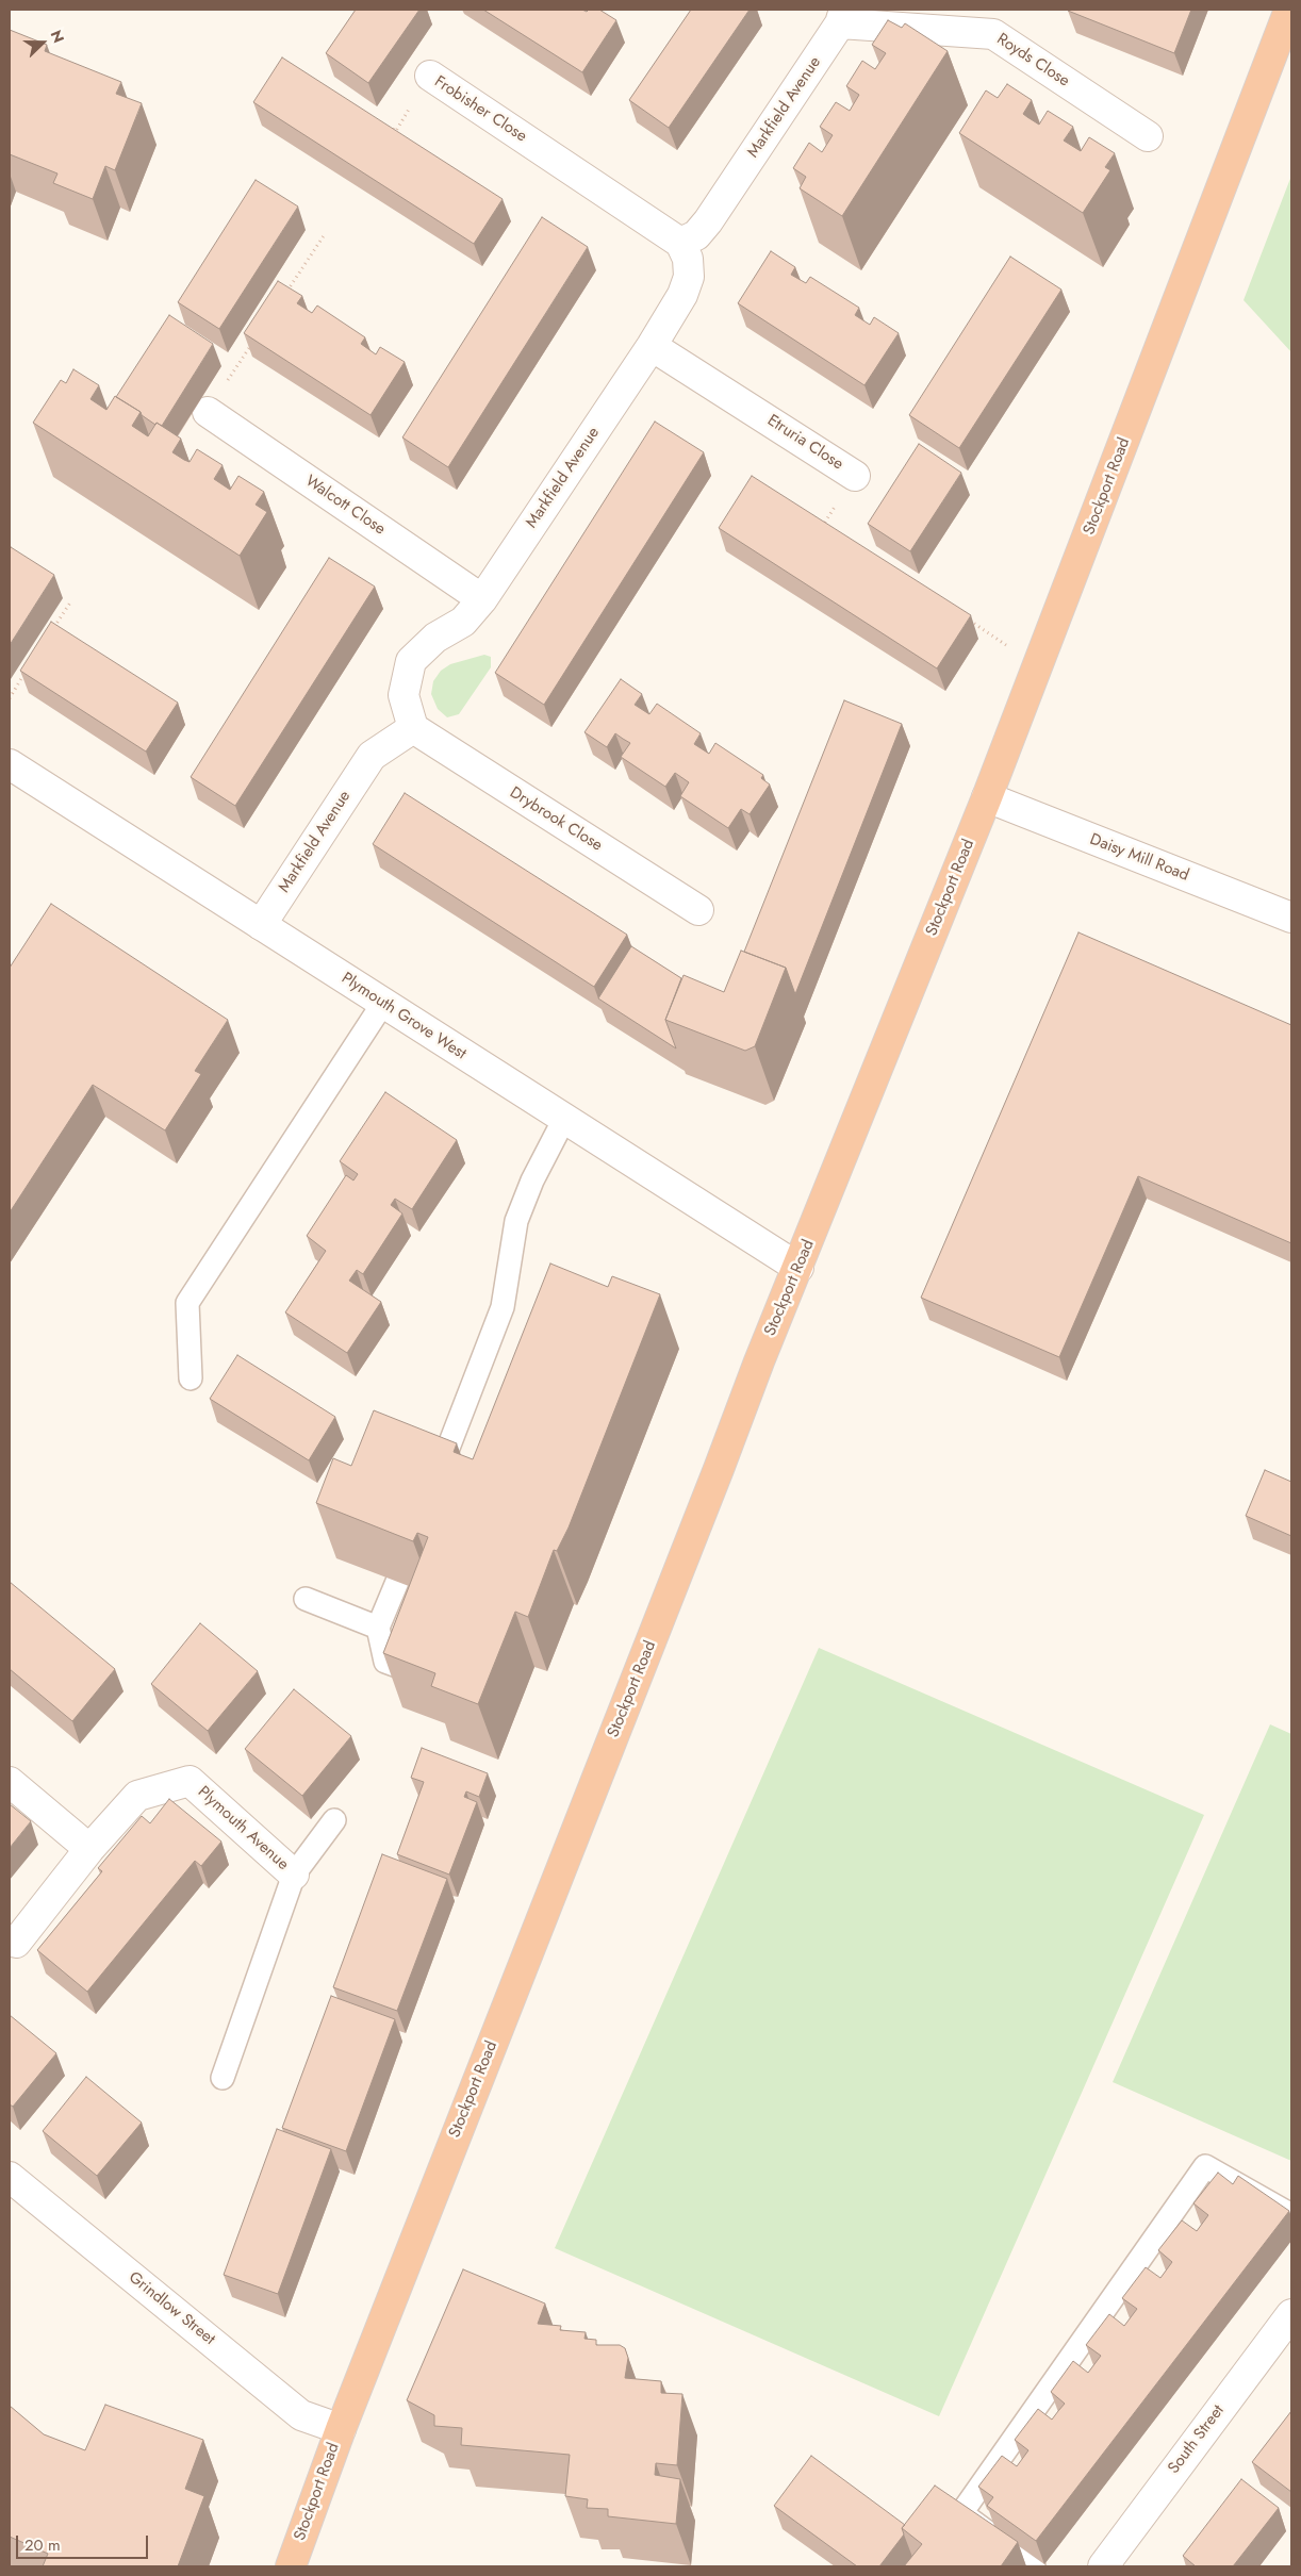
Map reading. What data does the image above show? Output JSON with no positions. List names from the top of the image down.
{
  "streets": {
    "highway": ["Stockport Road"],
    "street": [
      "Royds Close",
      "Markfield Avenue",
      "Frobisher Close",
      "Etruria Close",
      "Walcott Close",
      "Drybrook Close",
      "Daisy Mill Road",
      "Plymouth Grove West",
      "Plymouth Avenue",
      "Grindlow Street",
      "South Street"
    ]
  },
  "crossings": [
    ["Royds Close", "Markfield Avenue"],
    ["Markfield Avenue", "Frobisher Close"],
    ["Markfield Avenue", "Etruria Close"],
    ["Markfield Avenue", "Walcott Close"],
    ["Markfield Avenue", "Drybrook Close"],
    ["Markfield Avenue", "Plymouth Grove West"],
    ["Stockport Road", "Daisy Mill Road"],
    ["Stockport Road", "Plymouth Grove West"],
    ["Stockport Road", "Grindlow Street"]
  ],
  "scale_bar": "20 m",
  "north": "right"
}
